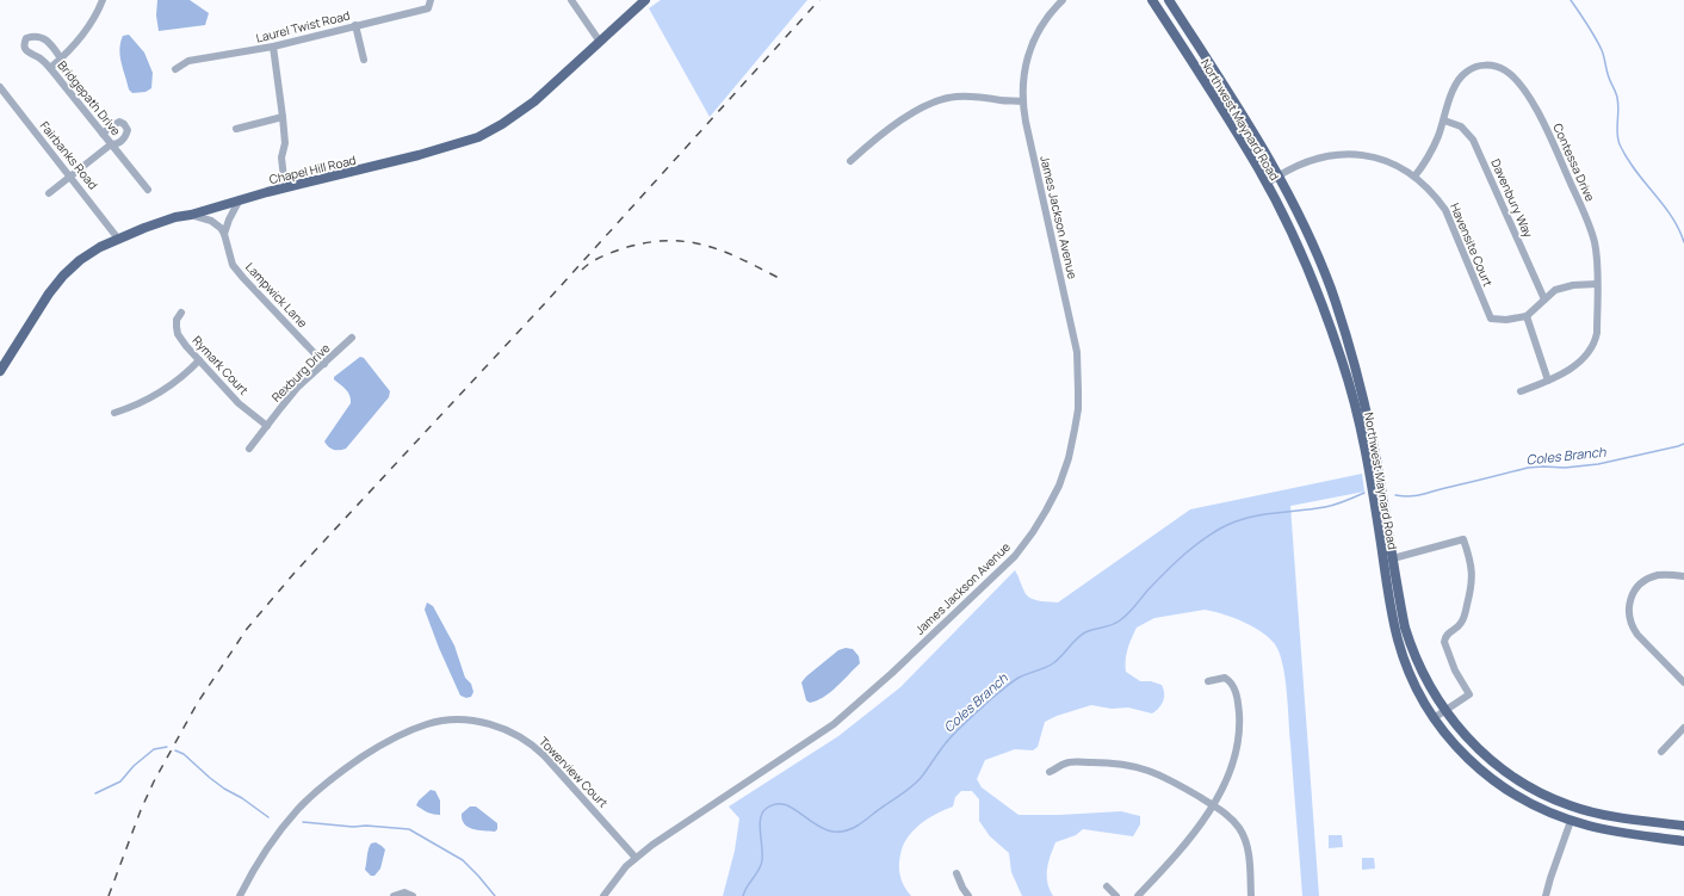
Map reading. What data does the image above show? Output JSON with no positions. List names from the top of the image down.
{
  "streets": {
    "main road": ["Northwest Maynard Road", "Chapel Hill Road"],
    "street": [
      "Laurel Twist Road",
      "Bridgepath Drive",
      "Fairbanks Road",
      "Contessa Drive",
      "Davenbury Way",
      "James Jackson Avenue",
      "Havensite Court",
      "Lampwick Lane",
      "Rymark Court",
      "Rexburg Drive",
      "Towerview Court"
    ]
  },
  "crossings": [
    ["Northwest Maynard Road", "Havensite Court"],
    ["Fairbanks Road", "Chapel Hill Road"],
    ["Contessa Drive", "Davenbury Way"],
    ["Contessa Drive", "Havensite Court"],
    ["James Jackson Avenue", "Towerview Court"],
    ["Lampwick Lane", "Rexburg Drive"],
    ["Rymark Court", "Rexburg Drive"]
  ],
  "water": ["Coles Branch"]
}
